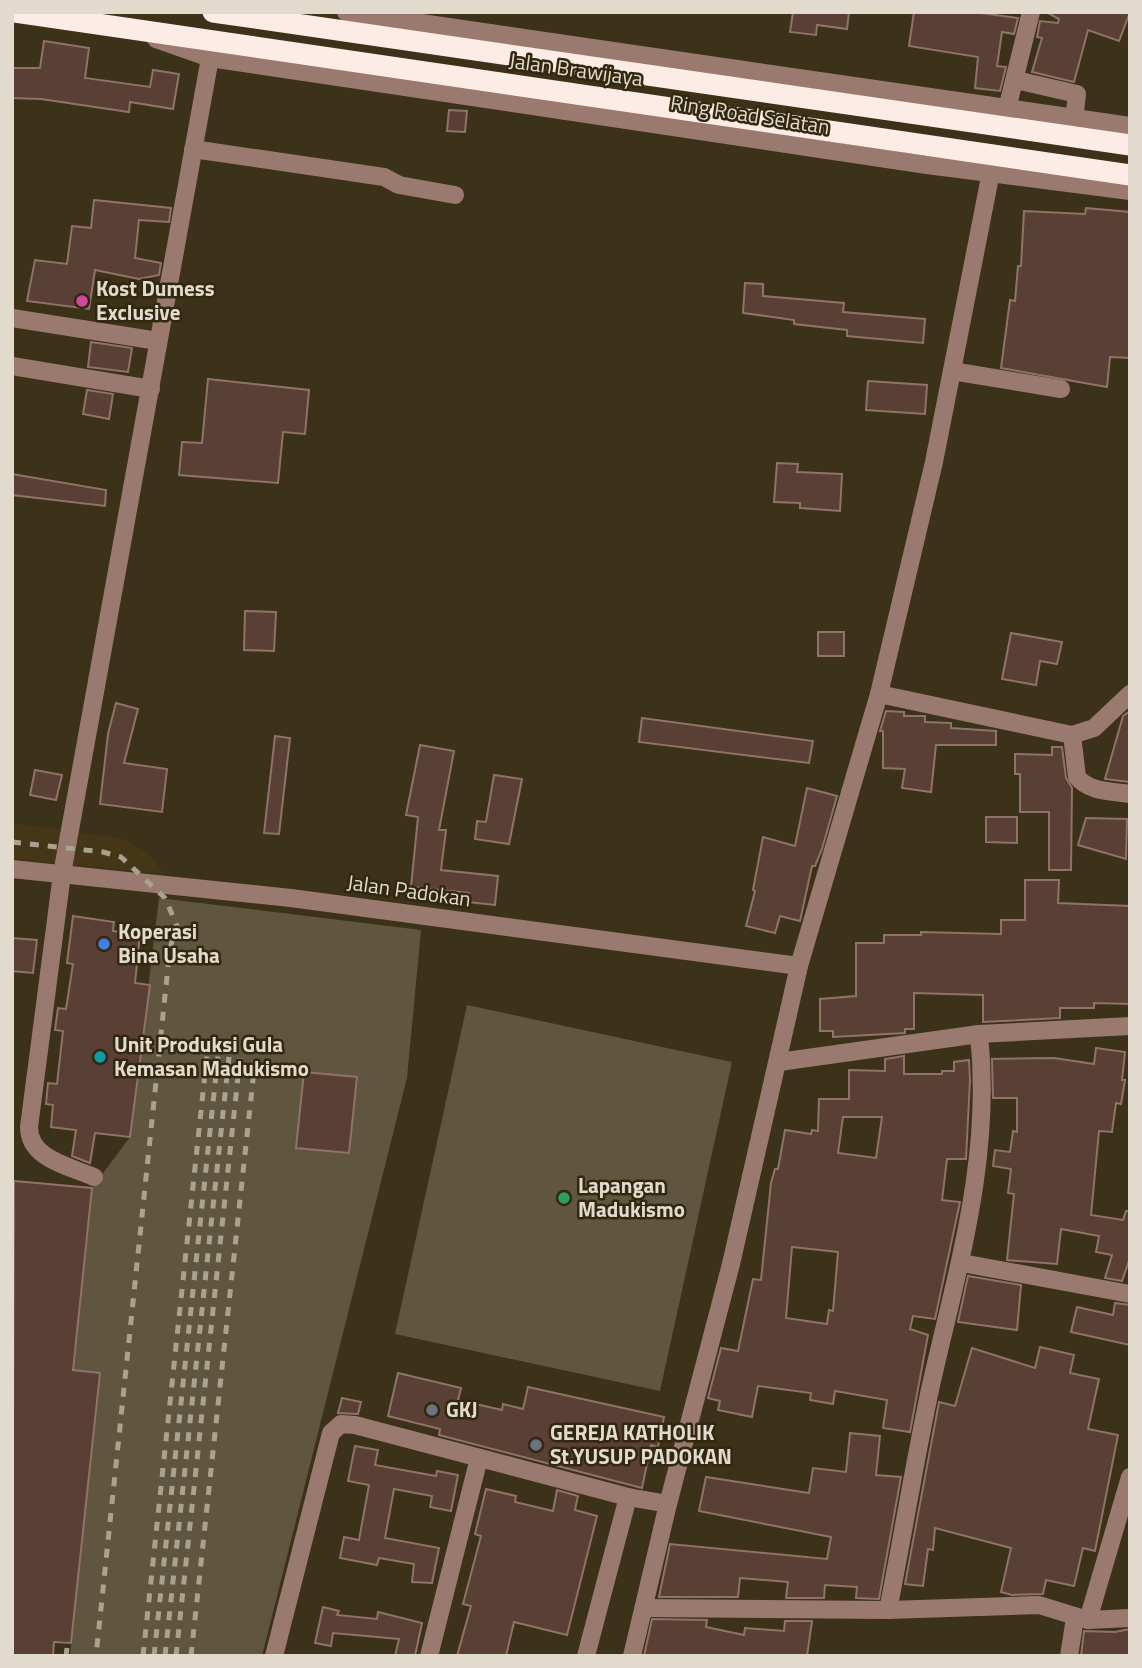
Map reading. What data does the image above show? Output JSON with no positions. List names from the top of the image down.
{
  "streets": {
    "highway": ["Jalan Brawijaya"],
    "street": ["Ring Road Selatan", "Jalan Padokan"]
  },
  "crossings": [
    ["Jalan Brawijaya", "Ring Road Selatan"]
  ],
  "places": [
    "Kost Dumess Exclusive",
    "Koperasi Bina Usaha",
    "Unit Produksi Gula Kemasan Madukismo",
    "Lapangan Madukismo",
    "GKJ",
    "GEREJA KATHOLIK St.YUSUP PADOKAN"
  ]
}
